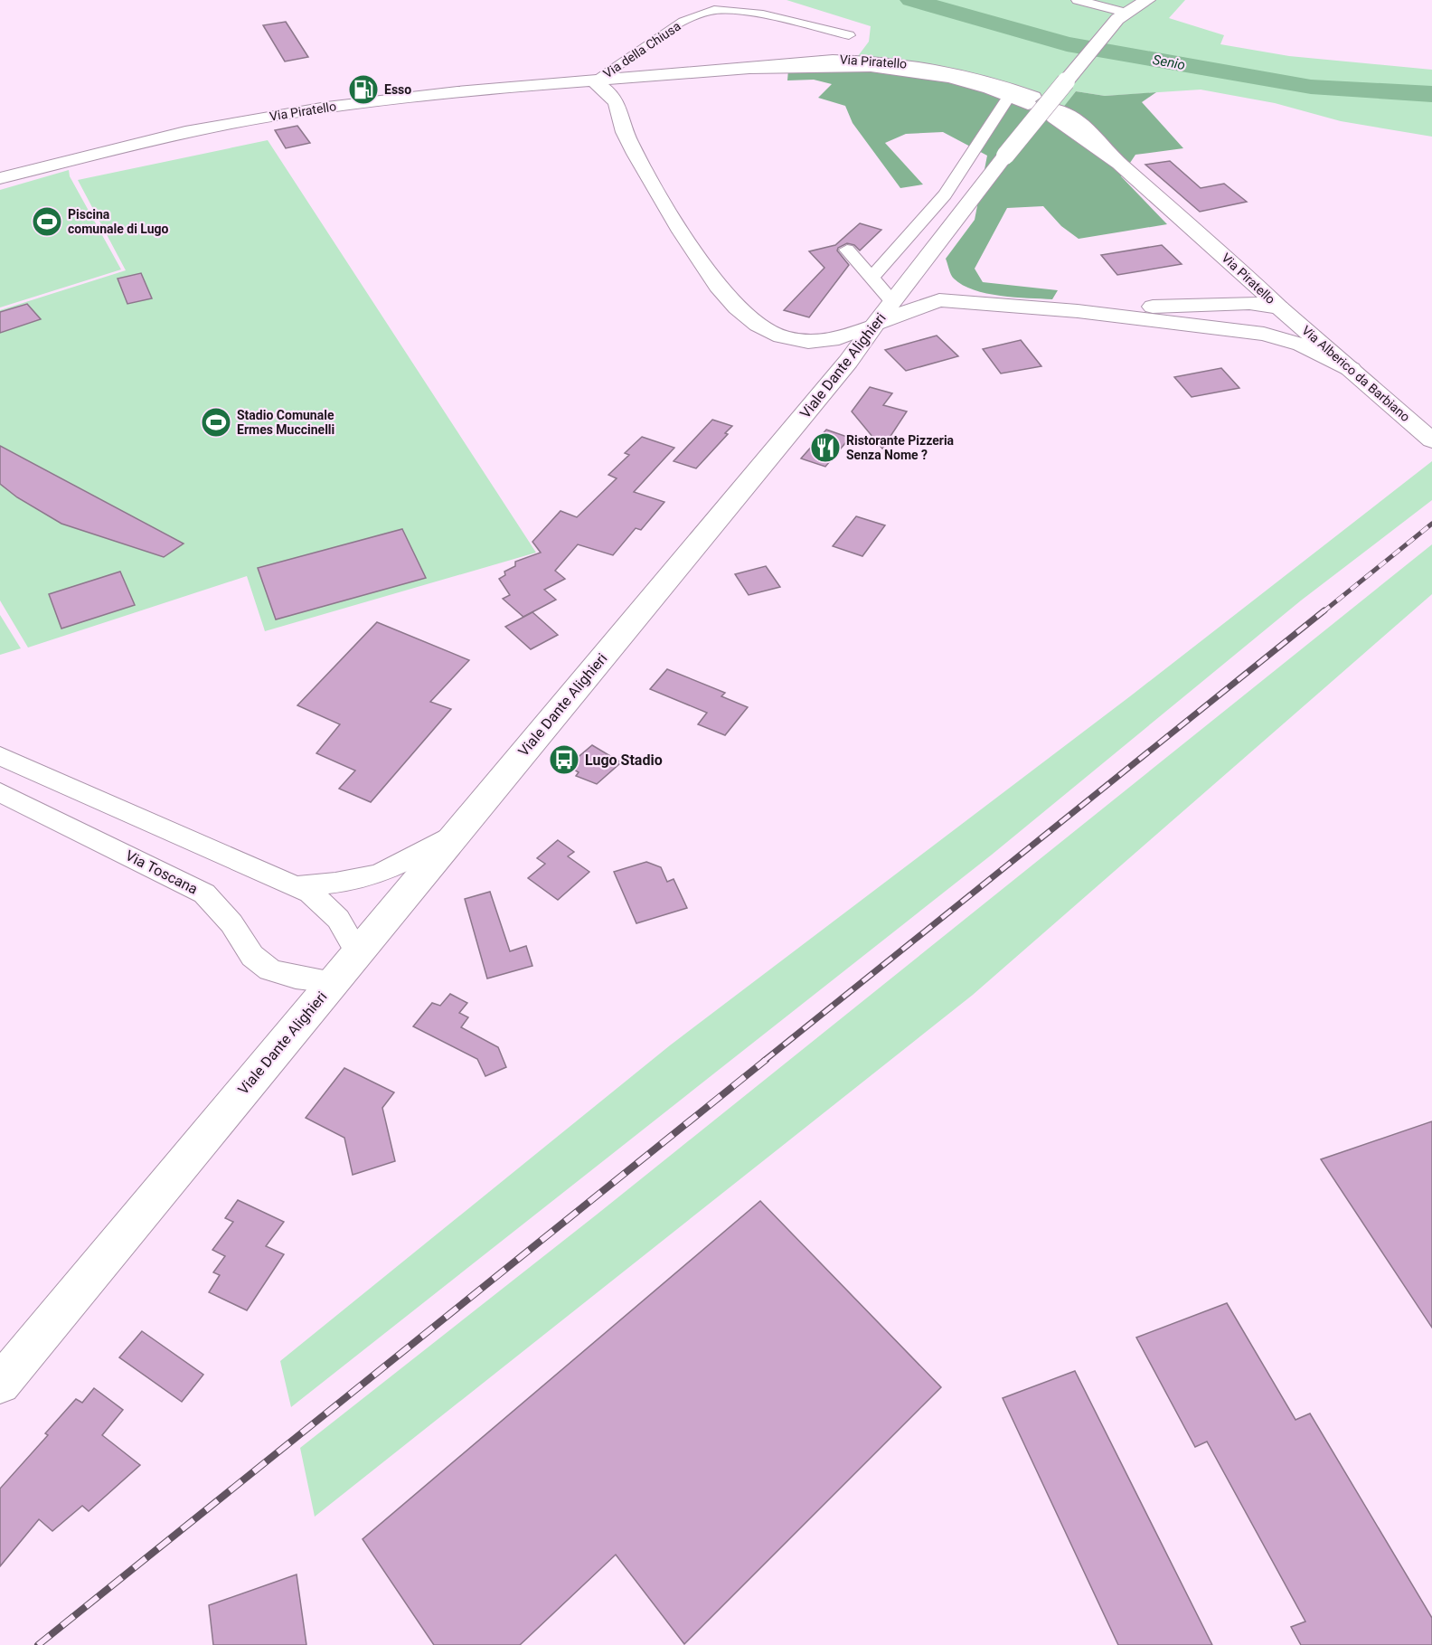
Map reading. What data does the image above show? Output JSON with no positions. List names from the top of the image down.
{
  "streets": {
    "main road": ["Via Piratello", "Viale Dante Alighieri", "Via Alberico da Barbiano"],
    "street": ["Via della Chiusa", "Via Toscana"]
  },
  "crossings": [
    ["Via della Chiusa", "Via Piratello"],
    ["Via Piratello", "Via Alberico da Barbiano"],
    ["Viale Dante Alighieri", "Via Toscana"]
  ],
  "water": ["Senio"],
  "places": {
    "fuel station": ["Esso"],
    "sports": ["Piscina comunale di Lugo", "Stadio Comunale Ermes Muccinelli"],
    "restaurant": ["Ristorante Pizzeria Senza Nome ?"],
    "bus stop": ["Lugo Stadio"]
  }
}
